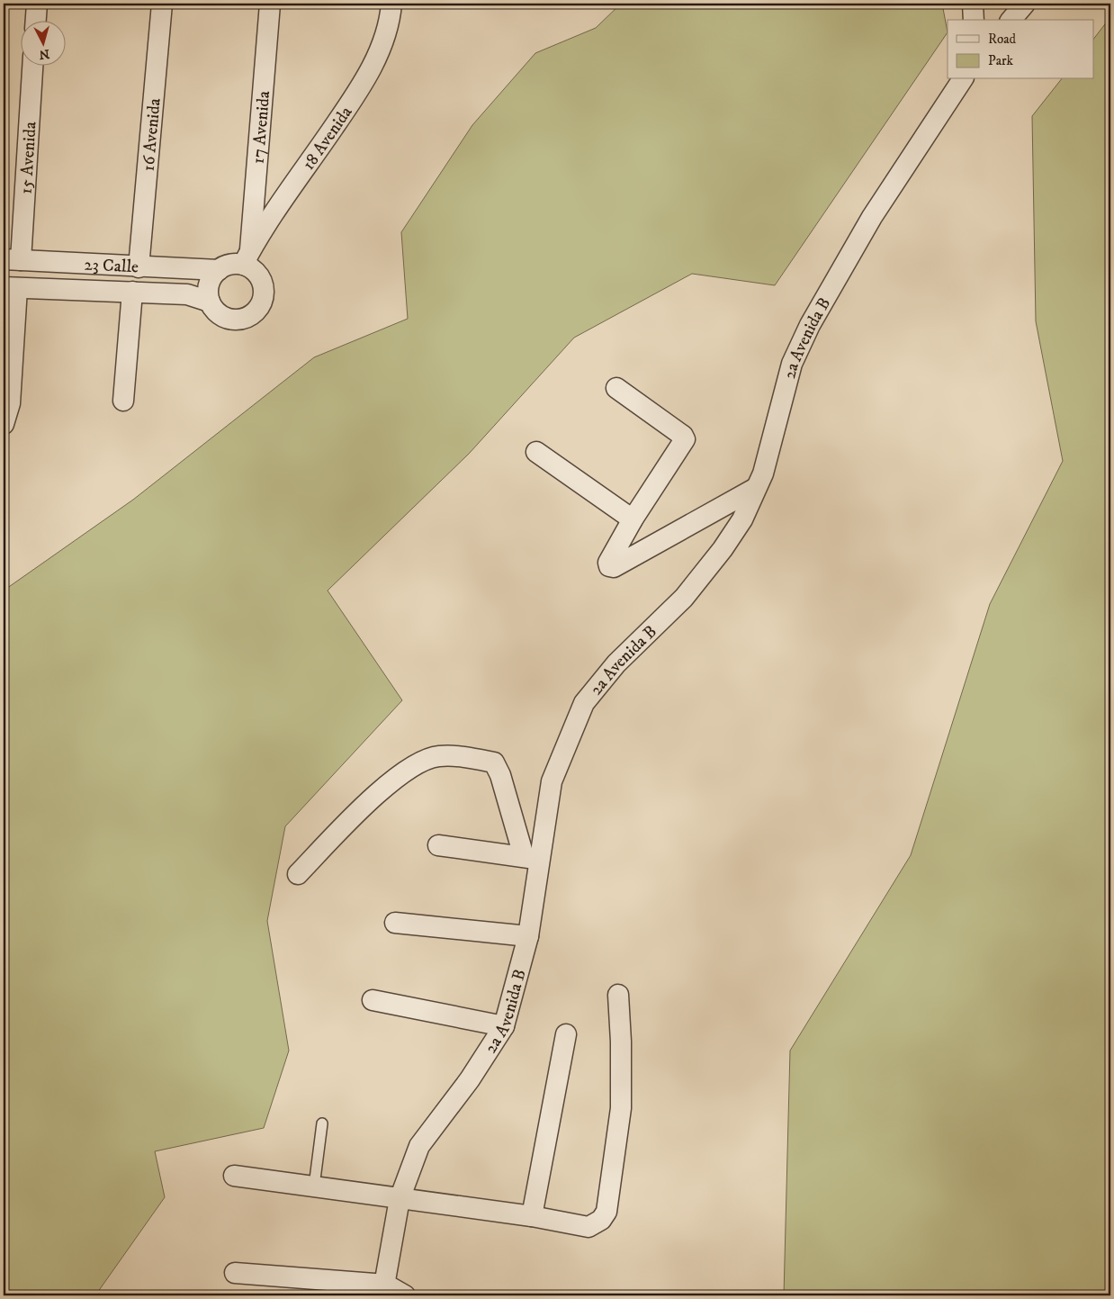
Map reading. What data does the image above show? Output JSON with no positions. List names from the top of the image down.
{
  "streets": {
    "street": [
      "17 Avenida",
      "16 Avenida",
      "18 Avenida",
      "15 Avenida",
      "23 Calle",
      "2a Avenida B"
    ]
  },
  "crossings": [
    ["17 Avenida", "18 Avenida"],
    ["17 Avenida", "23 Calle"],
    ["16 Avenida", "23 Calle"],
    ["18 Avenida", "23 Calle"],
    ["15 Avenida", "23 Calle"]
  ],
  "legend": ["Road", "Park"],
  "north": "bottom"
}
